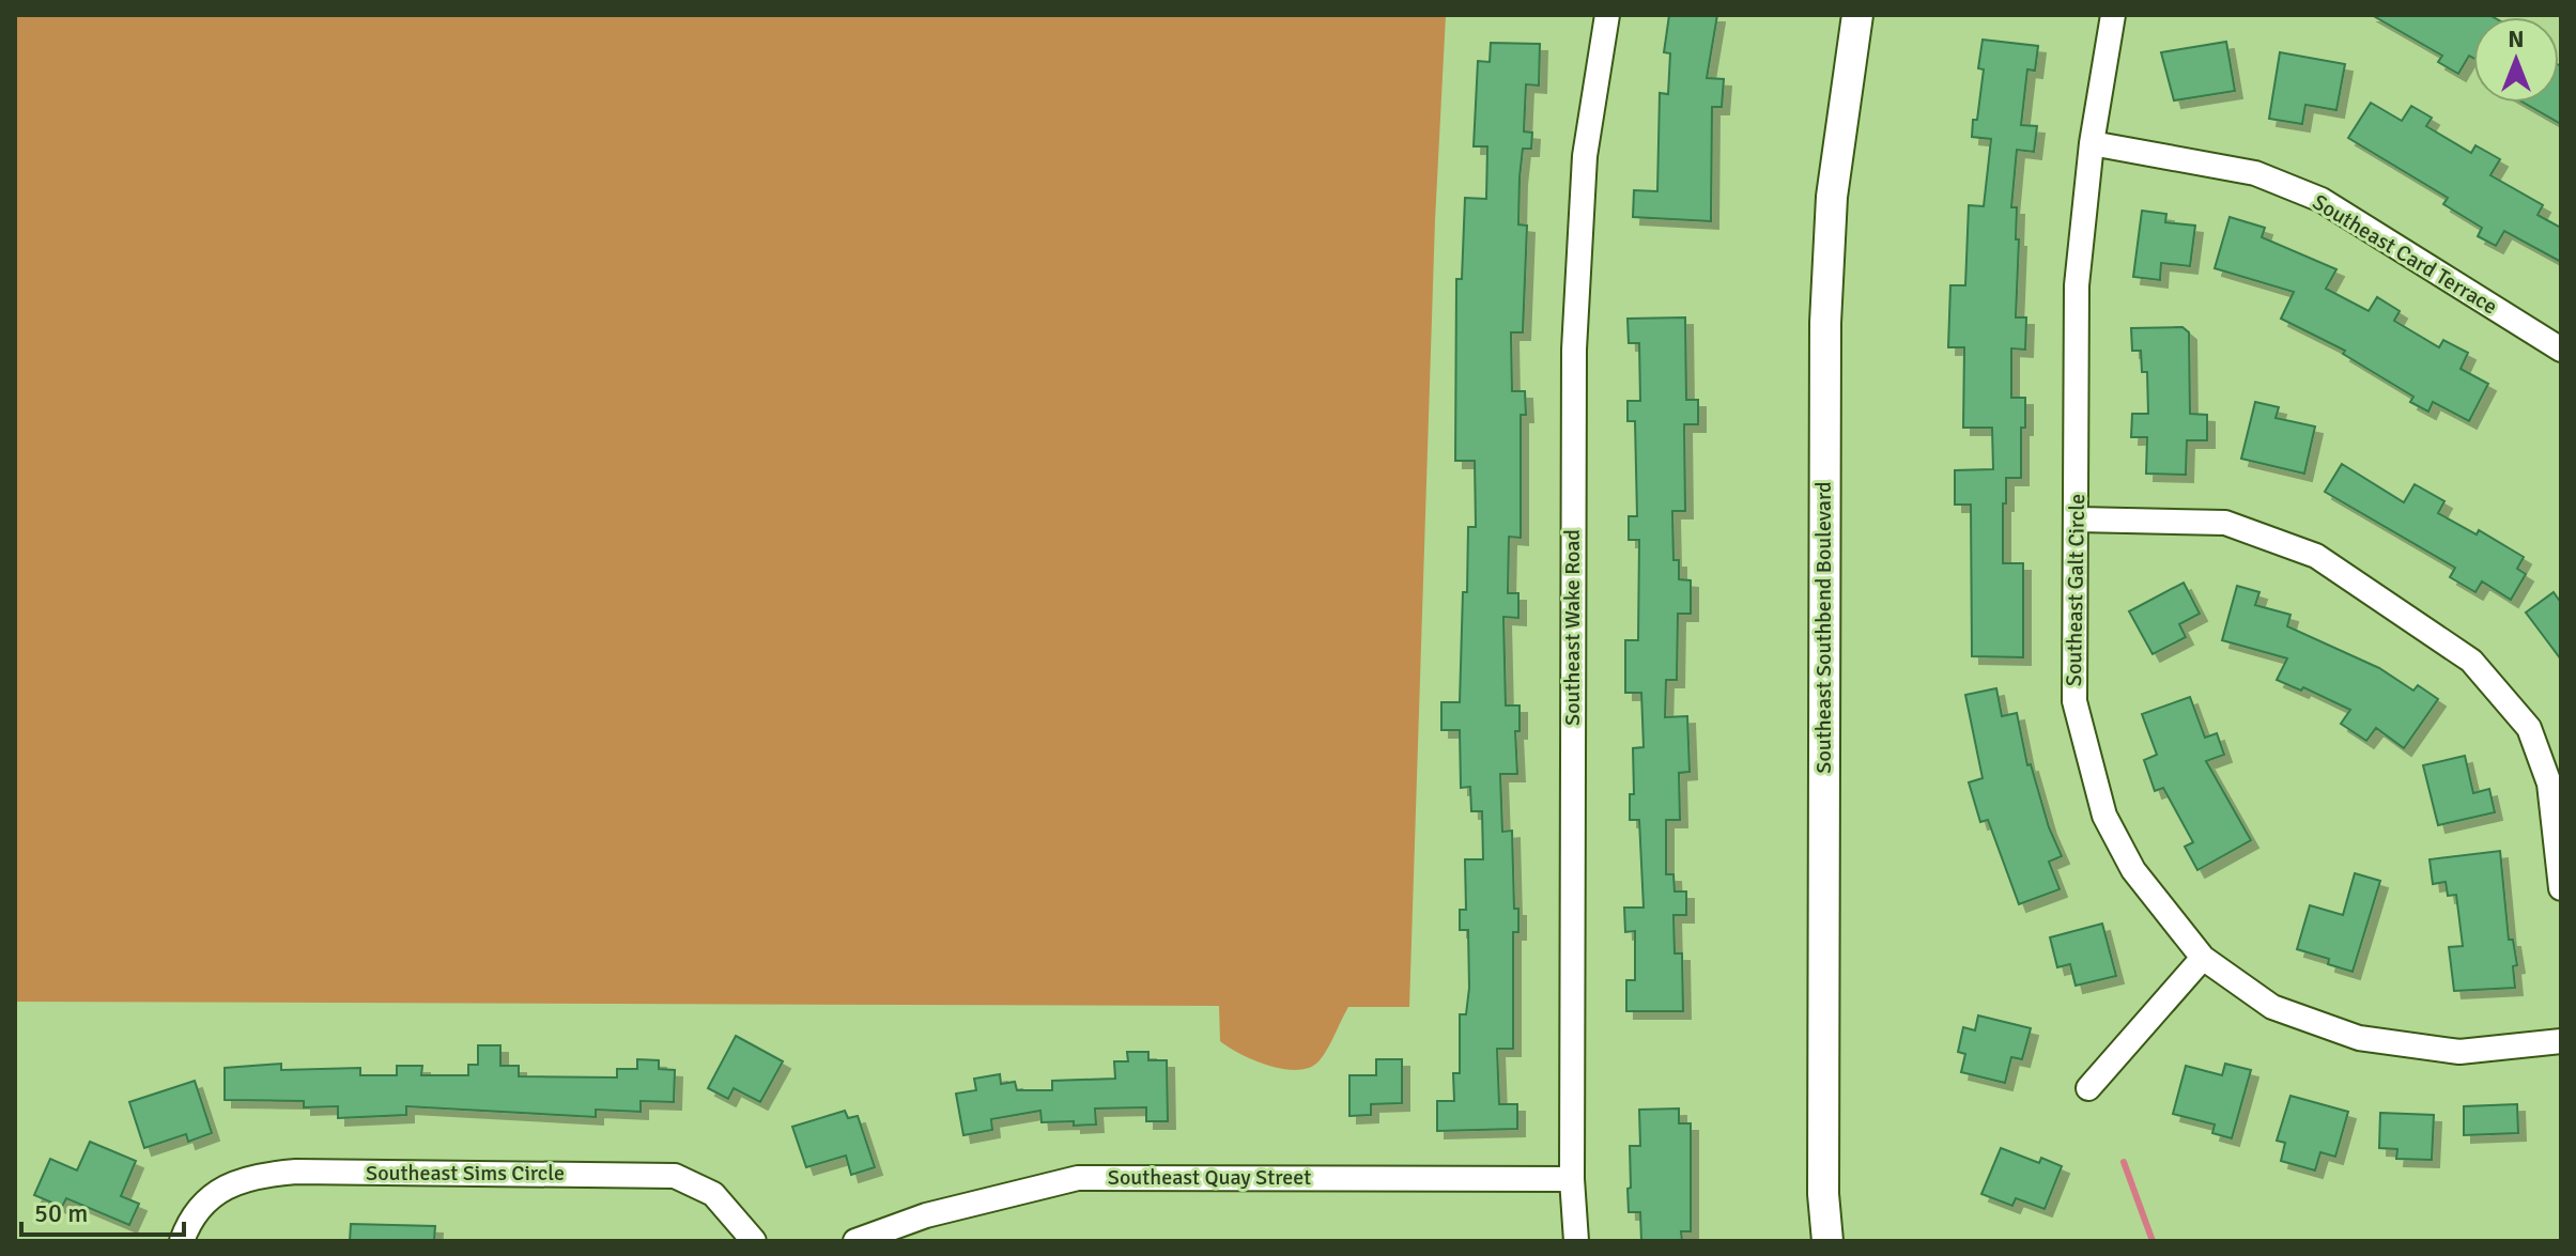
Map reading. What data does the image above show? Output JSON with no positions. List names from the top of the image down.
{
  "streets": {
    "street": [
      "Southeast Card Terrace",
      "Southeast Galt Circle",
      "Southeast Wake Road",
      "Southeast Southbend Boulevard",
      "Southeast Sims Circle",
      "Southeast Quay Street"
    ]
  },
  "crossings": [
    ["Southeast Card Terrace", "Southeast Galt Circle"],
    ["Southeast Wake Road", "Southeast Quay Street"]
  ],
  "scale_bar": "50 m",
  "north": "top"
}
